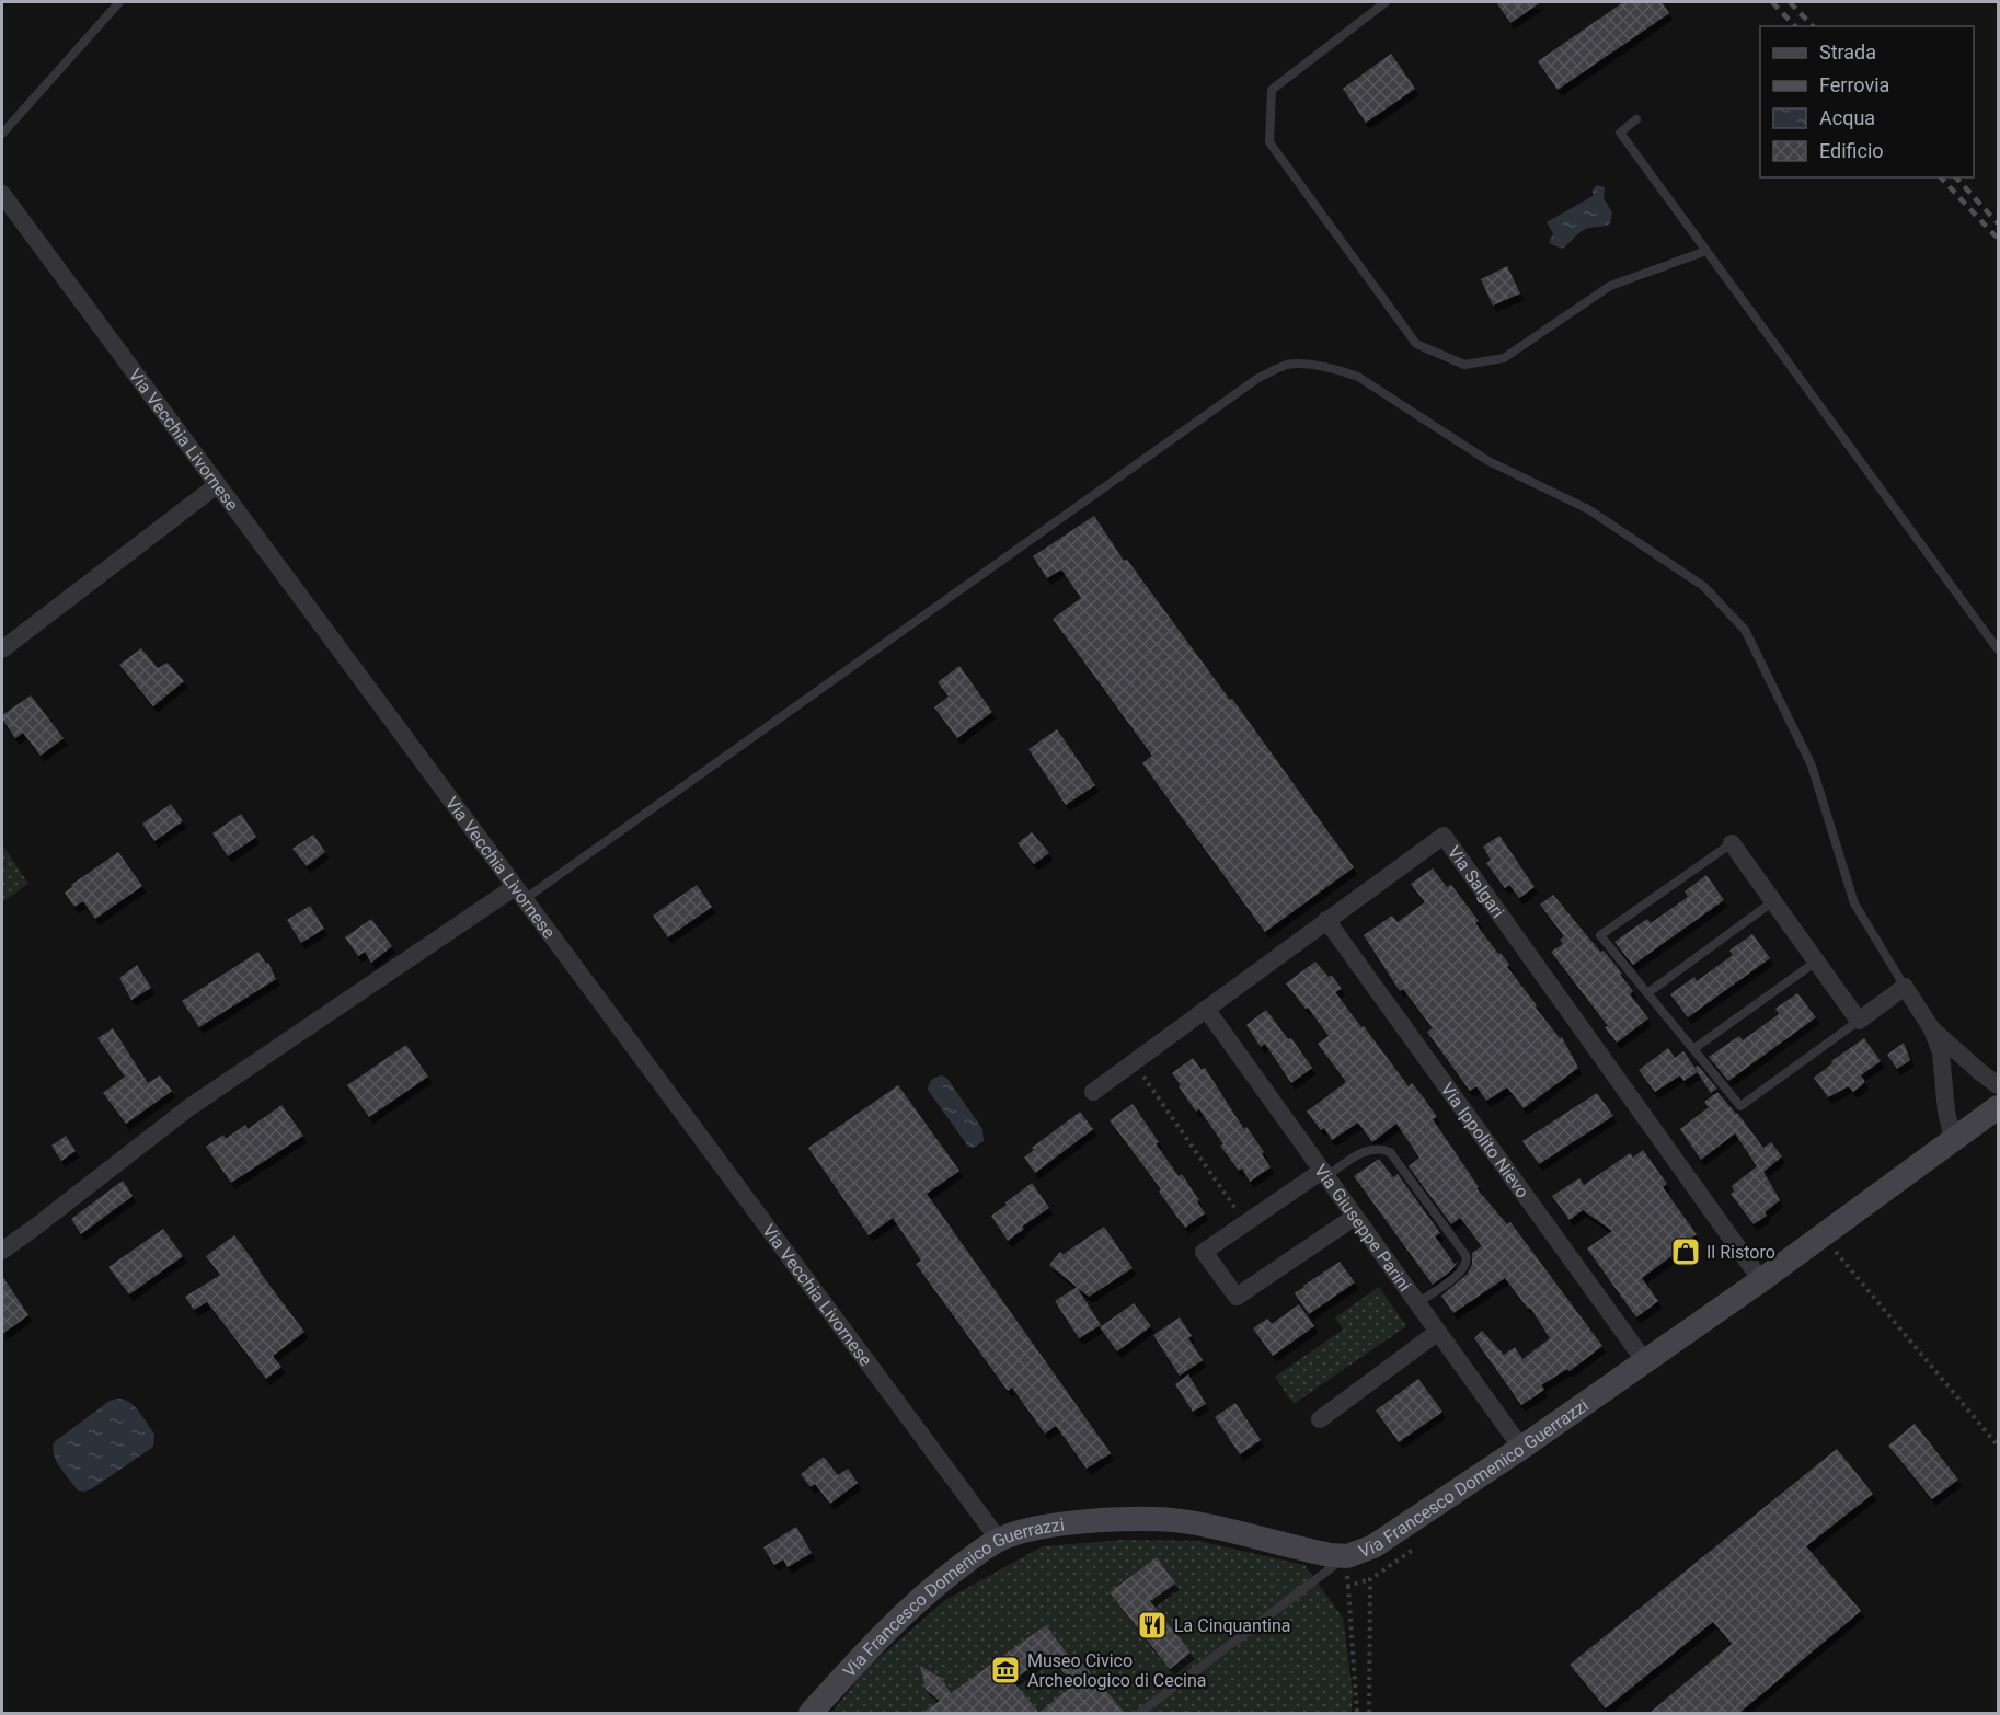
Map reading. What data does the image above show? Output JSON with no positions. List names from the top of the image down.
{
  "streets": {
    "street": [
      "Via Vecchia Livornese",
      "Via Salgari",
      "Via Ippolito Nievo",
      "Via Giuseppe Parini",
      "Via Francesco Domenico Guerrazzi"
    ]
  },
  "crossings": [
    ["Via Vecchia Livornese", "Via Francesco Domenico Guerrazzi"],
    ["Via Salgari", "Via Ippolito Nievo"],
    ["Via Salgari", "Via Giuseppe Parini"],
    ["Via Salgari", "Via Francesco Domenico Guerrazzi"],
    ["Via Ippolito Nievo", "Via Francesco Domenico Guerrazzi"],
    ["Via Giuseppe Parini", "Via Francesco Domenico Guerrazzi"]
  ],
  "places": {
    "shop": ["Il Ristoro"],
    "restaurant": ["La Cinquantina"],
    "museum": ["Museo Civico Archeologico di Cecina"]
  },
  "legend": [
    "Strada",
    "Ferrovia",
    "Acqua",
    "Edificio"
  ]
}
